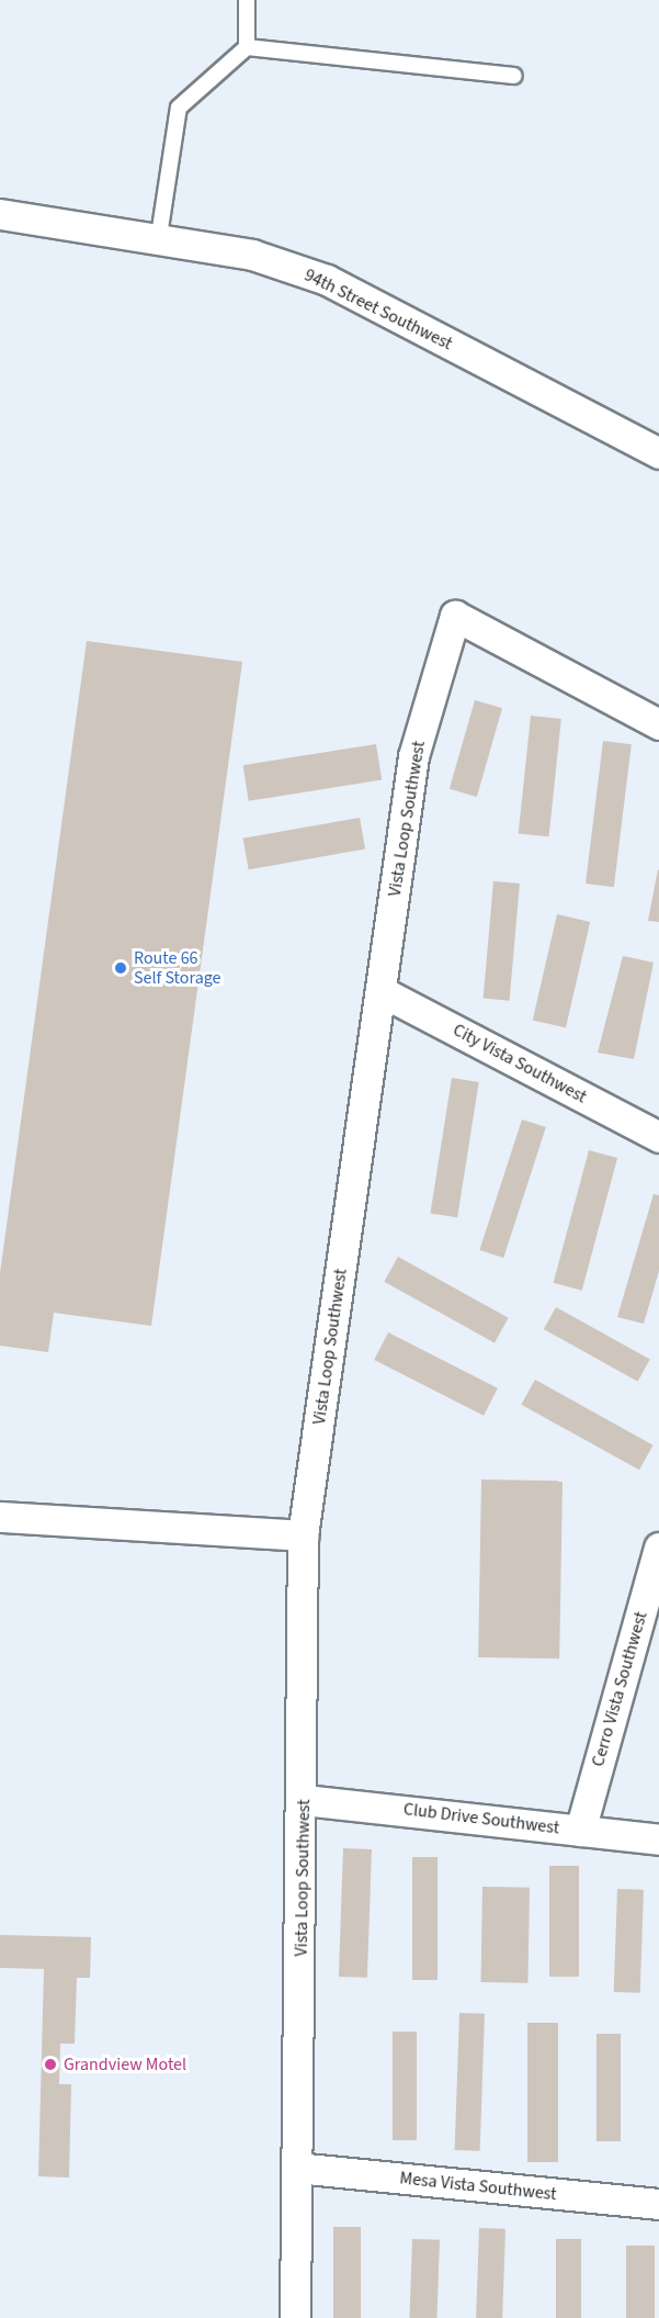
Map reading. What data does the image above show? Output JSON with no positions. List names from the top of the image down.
{
  "streets": {
    "street": [
      "94th Street Southwest",
      "Vista Loop Southwest",
      "City Vista Southwest",
      "Cerro Vista Southwest",
      "Club Drive Southwest",
      "Mesa Vista Southwest"
    ]
  },
  "crossings": [
    ["Vista Loop Southwest", "City Vista Southwest"],
    ["Vista Loop Southwest", "Club Drive Southwest"],
    ["Vista Loop Southwest", "Mesa Vista Southwest"],
    ["Cerro Vista Southwest", "Club Drive Southwest"]
  ],
  "places": ["Route 66 Self Storage", "Grandview Motel"]
}
